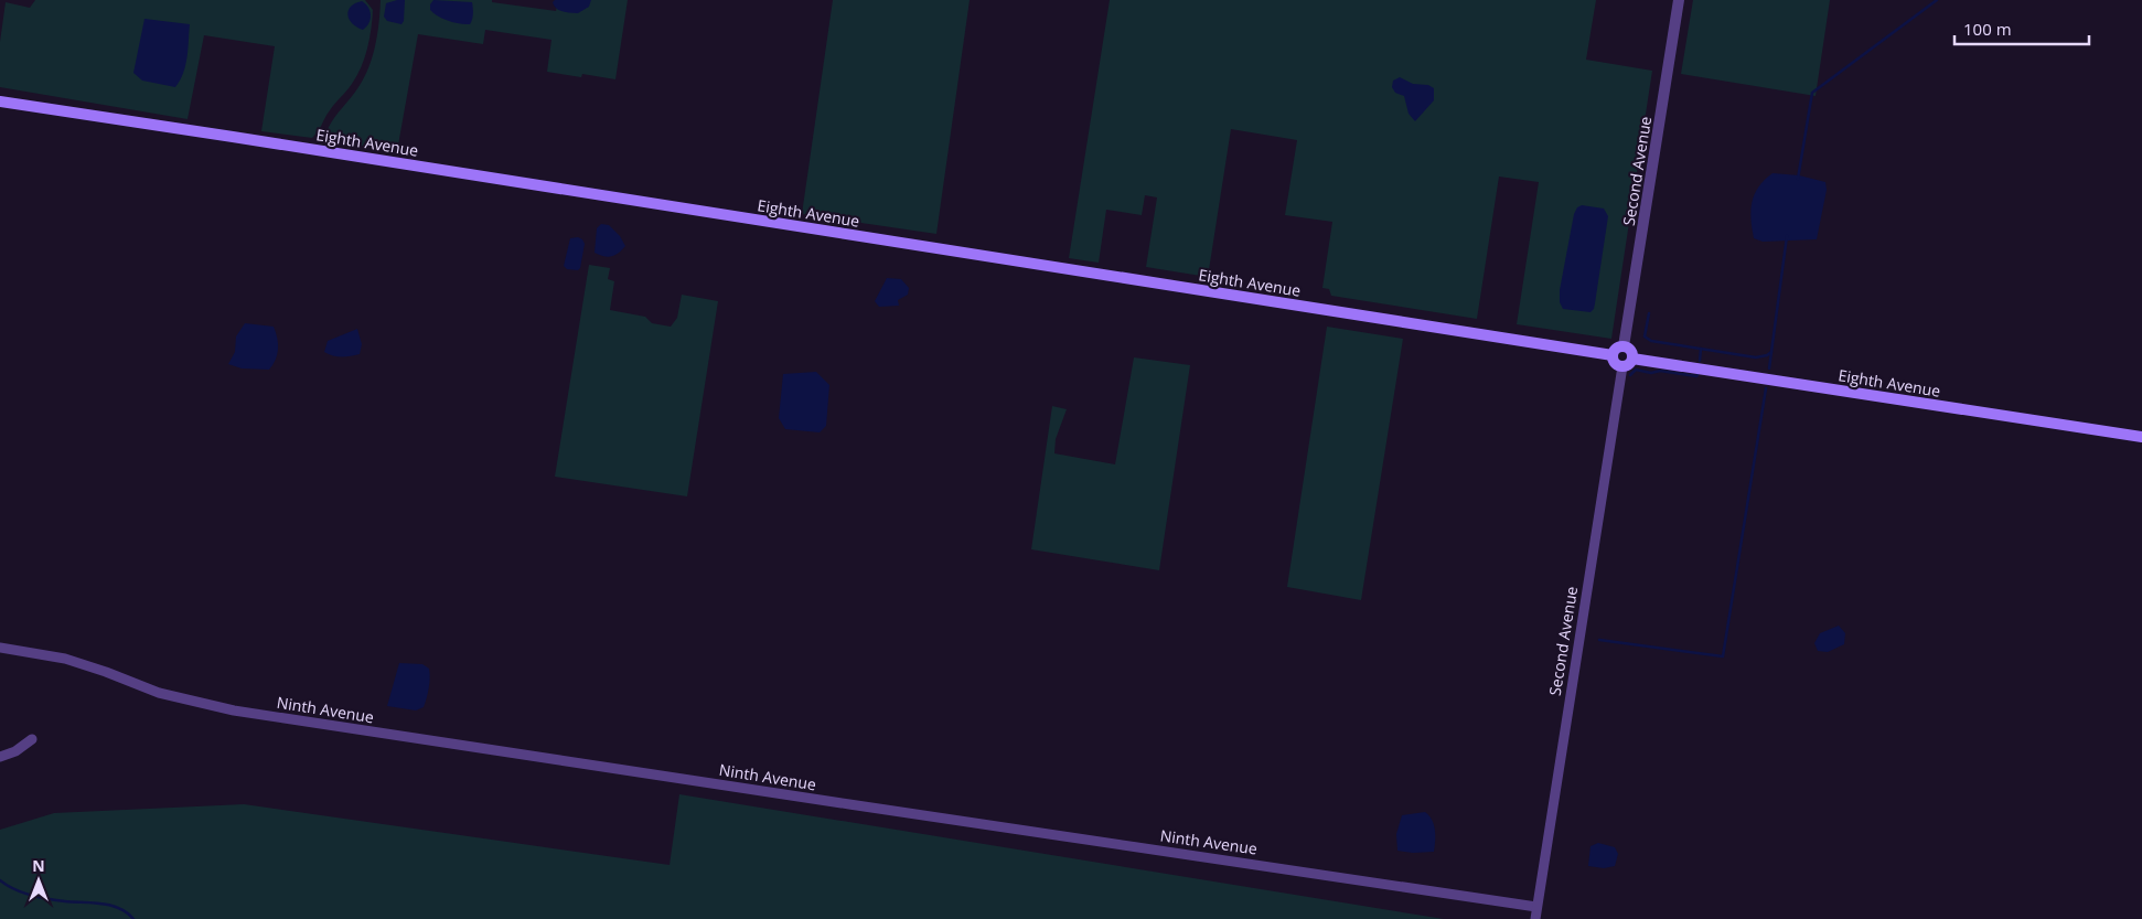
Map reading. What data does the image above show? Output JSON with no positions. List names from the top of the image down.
{
  "streets": {
    "main road": ["Eighth Avenue"],
    "street": ["Second Avenue", "Ninth Avenue"]
  },
  "crossings": [
    ["Eighth Avenue", "Second Avenue"],
    ["Second Avenue", "Ninth Avenue"]
  ],
  "scale_bar": "100 m",
  "north": "top"
}
